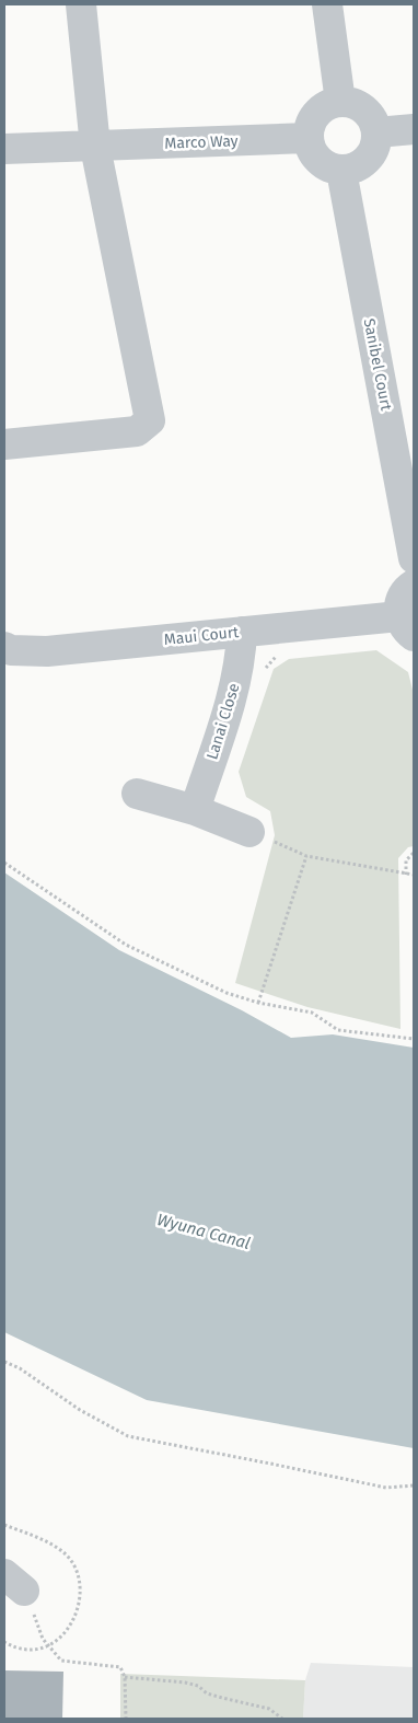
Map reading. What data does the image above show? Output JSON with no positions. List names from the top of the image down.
{
  "streets": {
    "street": [
      "Marco Way",
      "Sanibel Court",
      "Maui Court",
      "Lanai Close"
    ]
  },
  "crossings": [
    ["Marco Way", "Sanibel Court"],
    ["Maui Court", "Lanai Close"]
  ],
  "water": ["Wyuna Canal"]
}
